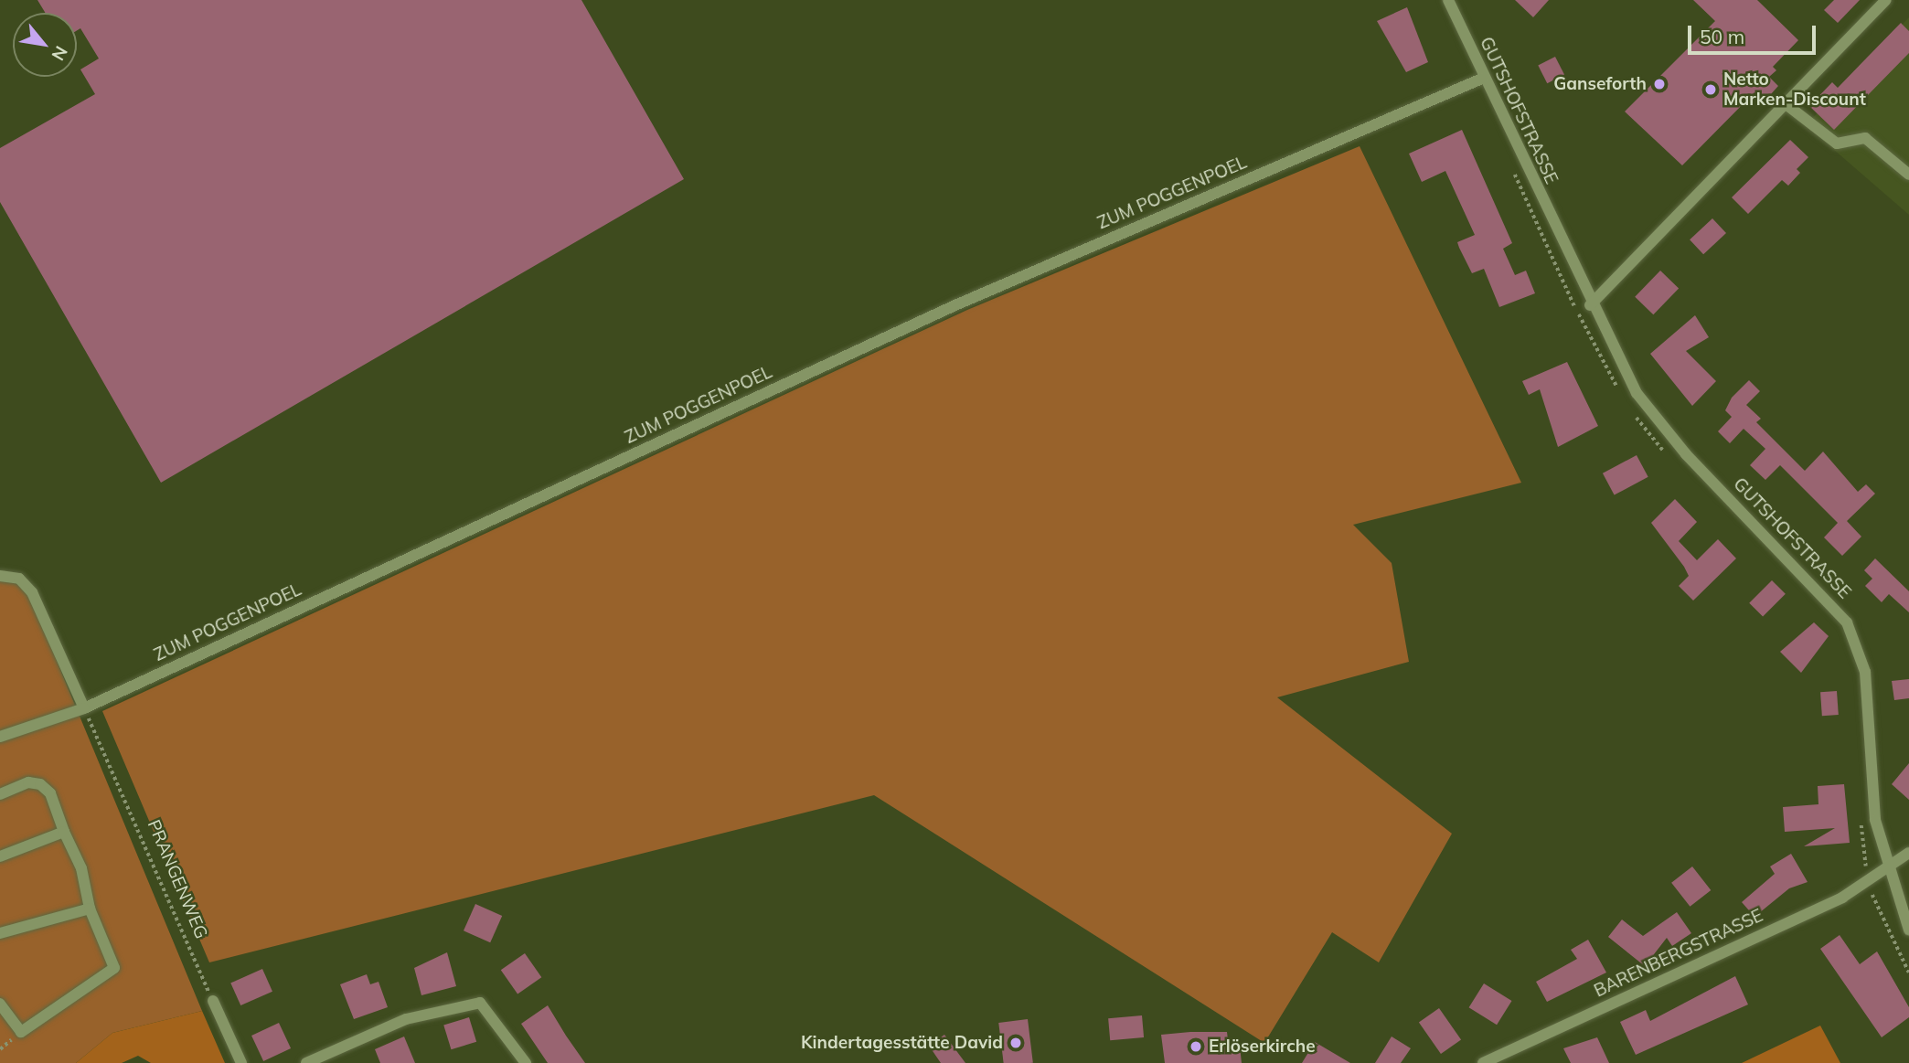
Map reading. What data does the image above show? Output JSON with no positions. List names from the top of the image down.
{
  "streets": {
    "street": ["GUTSHOFSTRASSE", "ZUM POGGENPOEL", "BARENBERGSTRASSE"],
    "path": ["PRANGENWEG"]
  },
  "crossings": [
    ["GUTSHOFSTRASSE", "ZUM POGGENPOEL"],
    ["GUTSHOFSTRASSE", "BARENBERGSTRASSE"],
    ["ZUM POGGENPOEL", "PRANGENWEG"]
  ],
  "places": [
    "Ganseforth",
    "Netto Marken-Discount",
    "Kindertagesstätte David",
    "Erlöserkirche"
  ],
  "scale_bar": "50 m",
  "north": "bottom right"
}
